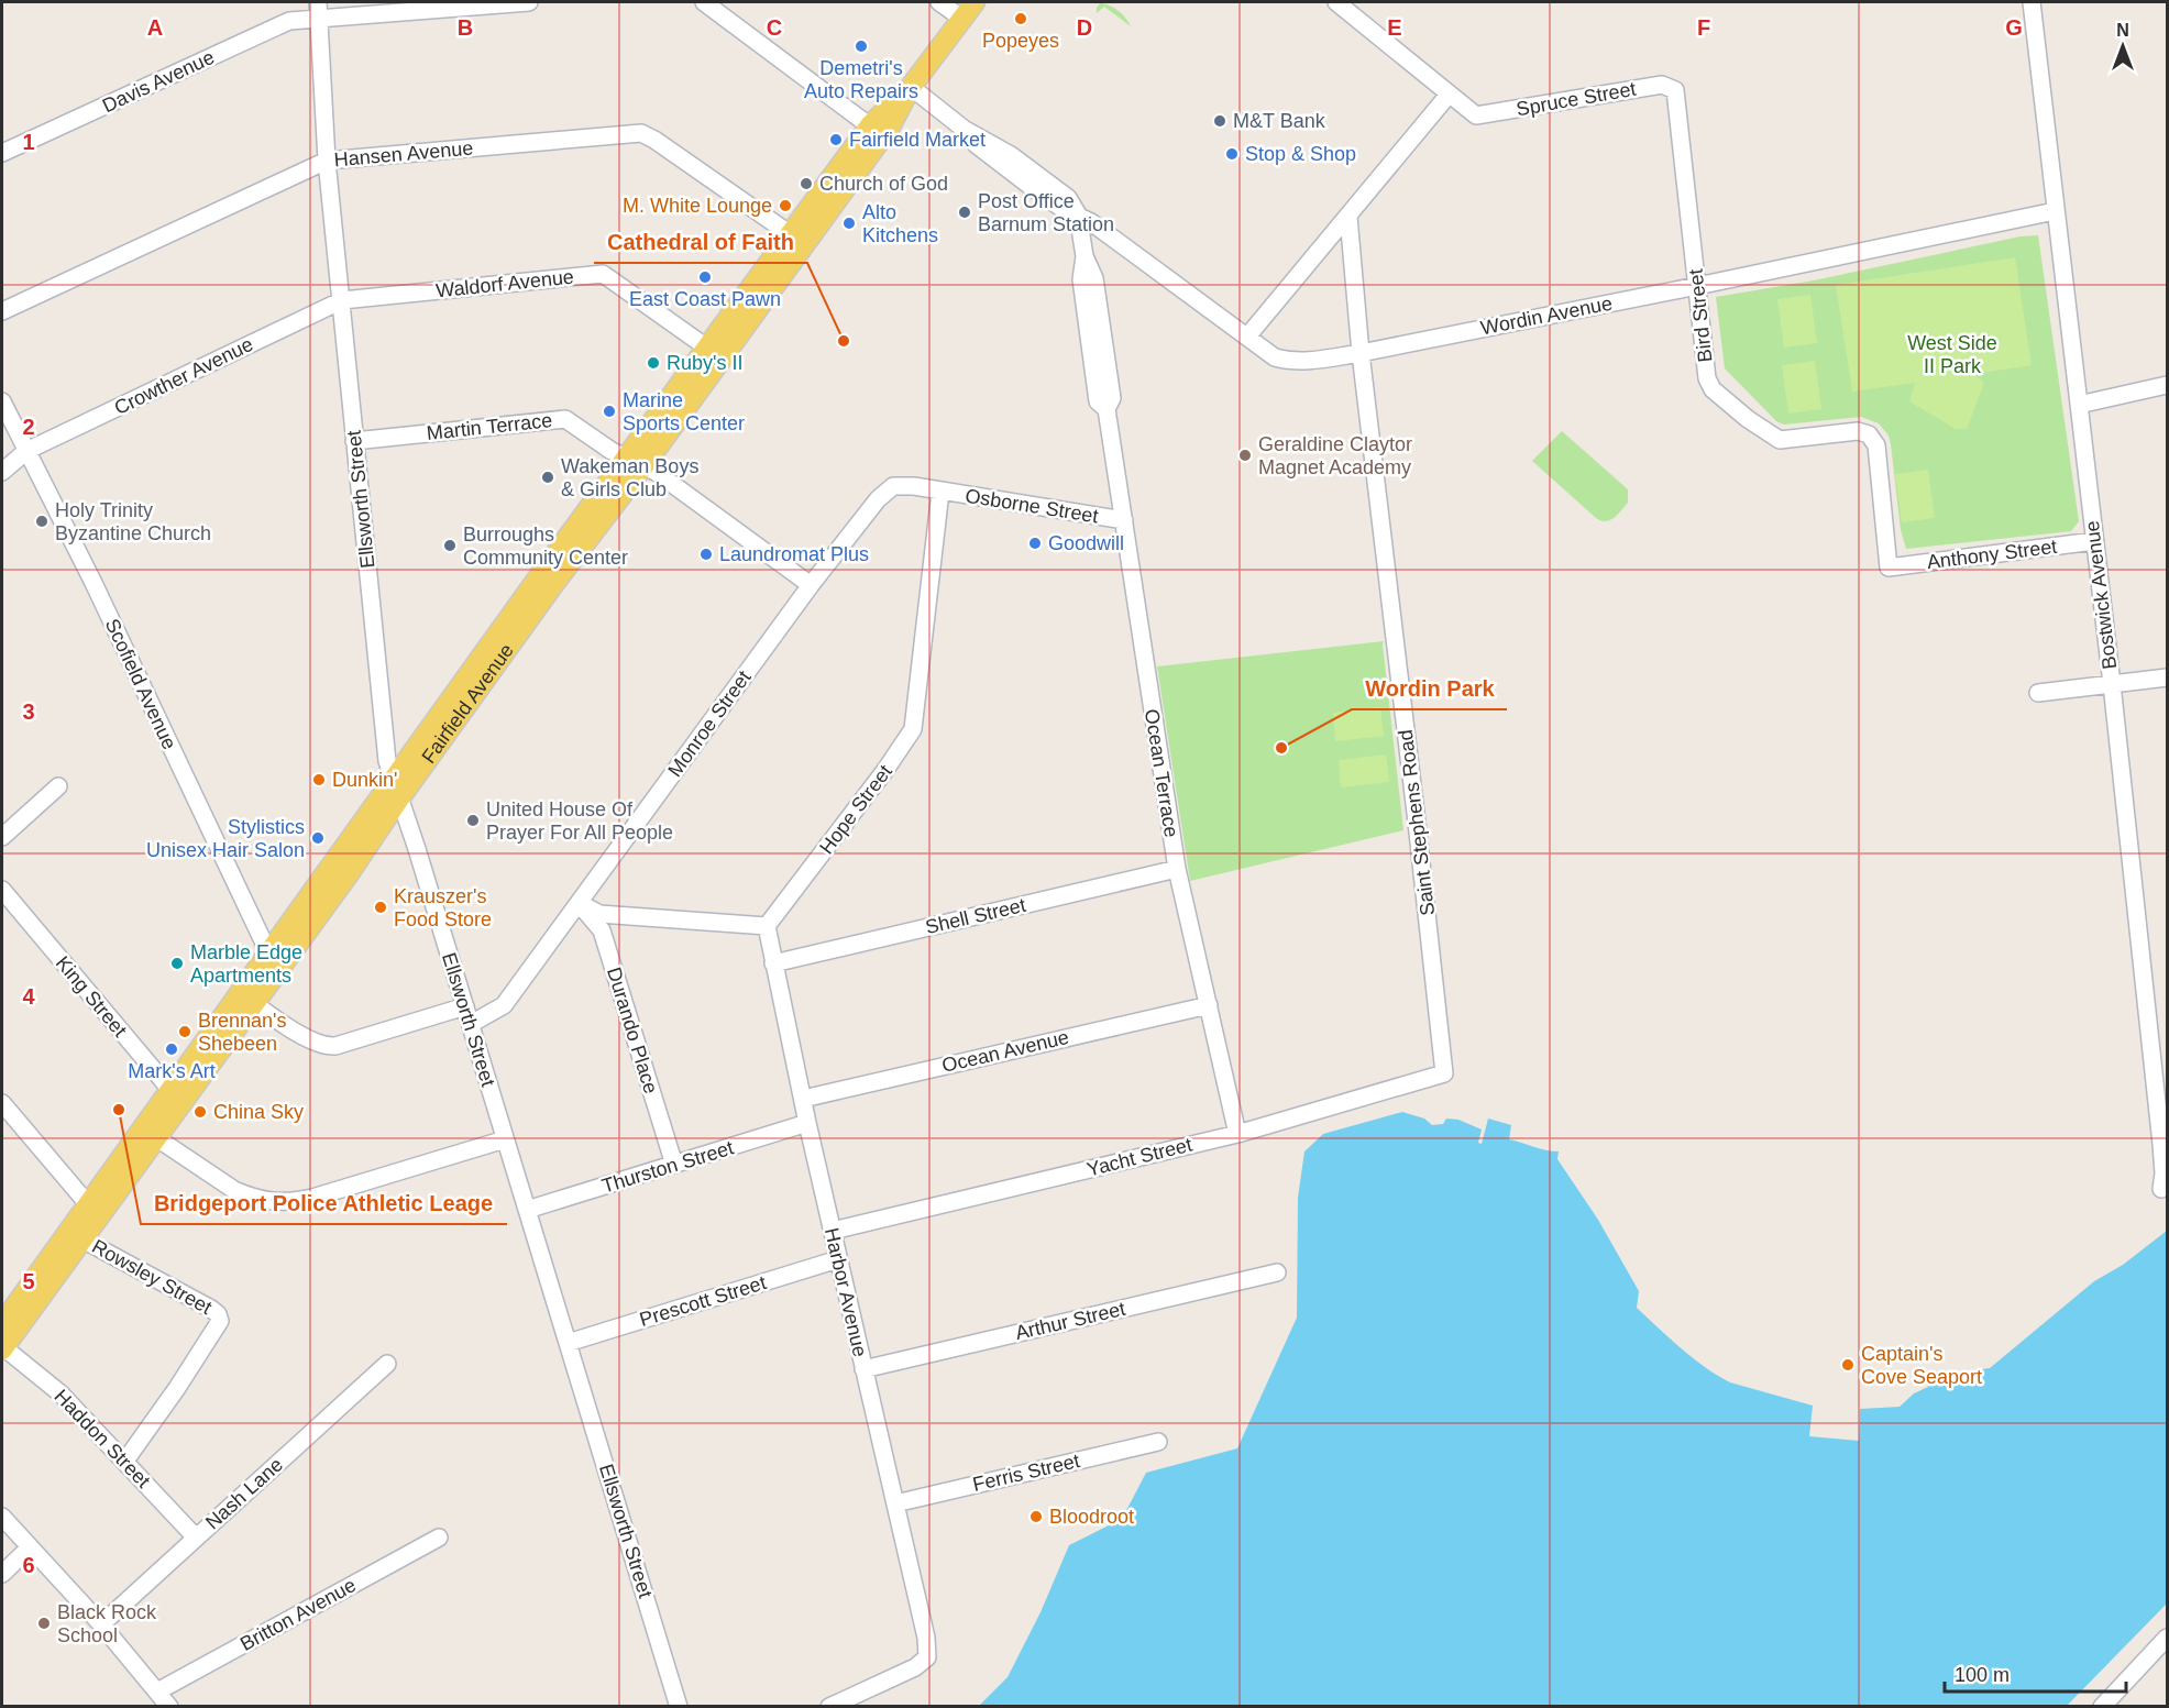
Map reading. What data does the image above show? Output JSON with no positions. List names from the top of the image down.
{
  "streets": {
    "main road": ["Fairfield Avenue"],
    "street": [
      "Davis Avenue",
      "Spruce Street",
      "Hansen Avenue",
      "Waldorf Avenue",
      "Wordin Avenue",
      "Bird Street",
      "Crowther Avenue",
      "Martin Terrace",
      "Ellsworth Street",
      "Osborne Street",
      "Anthony Street",
      "Bostwick Avenue",
      "Scofield Avenue",
      "Monroe Street",
      "Ocean Terrace",
      "Hope Street",
      "Saint Stephens Road",
      "Shell Street",
      "King Street",
      "Durando Place",
      "Ocean Avenue",
      "Yacht Street",
      "Thurston Street",
      "Rowsley Street",
      "Harbor Avenue",
      "Prescott Street",
      "Arthur Street",
      "Haddon Street",
      "Ferris Street",
      "Nash Lane",
      "Britton Avenue"
    ]
  },
  "crossings": [
    ["Davis Avenue", "Ellsworth Street"],
    ["Spruce Street", "Bird Street"],
    ["Hansen Avenue", "Ellsworth Street"],
    ["Hansen Avenue", "Fairfield Avenue"],
    ["Waldorf Avenue", "Crowther Avenue"],
    ["Waldorf Avenue", "Ellsworth Street"],
    ["Waldorf Avenue", "Fairfield Avenue"],
    ["Wordin Avenue", "Bird Street"],
    ["Wordin Avenue", "Bostwick Avenue"],
    ["Wordin Avenue", "Fairfield Avenue"],
    ["Wordin Avenue", "Ocean Terrace"],
    ["Wordin Avenue", "Saint Stephens Road"],
    ["Bird Street", "Anthony Street"],
    ["Crowther Avenue", "Ellsworth Street"],
    ["Crowther Avenue", "Scofield Avenue"],
    ["Martin Terrace", "Ellsworth Street"],
    ["Martin Terrace", "Fairfield Avenue"],
    ["Martin Terrace", "Monroe Street"],
    ["Ellsworth Street", "Fairfield Avenue"],
    ["Ellsworth Street", "Monroe Street"],
    ["Ellsworth Street", "Thurston Street"],
    ["Ellsworth Street", "Prescott Street"],
    ["Osborne Street", "Monroe Street"],
    ["Osborne Street", "Ocean Terrace"],
    ["Osborne Street", "Hope Street"],
    ["Anthony Street", "Bostwick Avenue"],
    ["Scofield Avenue", "Fairfield Avenue"],
    ["Fairfield Avenue", "King Street"],
    ["Fairfield Avenue", "Rowsley Street"],
    ["Fairfield Avenue", "Haddon Street"],
    ["Monroe Street", "Hope Street"],
    ["Monroe Street", "Durando Place"],
    ["Ocean Terrace", "Shell Street"],
    ["Ocean Terrace", "Ocean Avenue"],
    ["Ocean Terrace", "Yacht Street"],
    ["Hope Street", "Harbor Avenue"],
    ["Saint Stephens Road", "Yacht Street"],
    ["Shell Street", "Harbor Avenue"],
    ["Durando Place", "Thurston Street"],
    ["Ocean Avenue", "Harbor Avenue"],
    ["Yacht Street", "Harbor Avenue"],
    ["Thurston Street", "Harbor Avenue"],
    ["Rowsley Street", "Haddon Street"],
    ["Harbor Avenue", "Prescott Street"],
    ["Harbor Avenue", "Arthur Street"],
    ["Harbor Avenue", "Ferris Street"],
    ["Haddon Street", "Nash Lane"]
  ],
  "parks": ["West Side II Park"],
  "places": [
    "Popeyes",
    "Demetri's Auto Repairs",
    "M&T Bank",
    "Fairfield Market",
    "Stop & Shop",
    "Church of God",
    "M. White Lounge",
    "Post Office Barnum Station",
    "Alto Kitchens",
    "East Coast Pawn",
    "Cathedral of Faith",
    "Ruby's II",
    "Marine Sports Center",
    "Geraldine Claytor Magnet Academy",
    "Wakeman Boys & Girls Club",
    "Holy Trinity Byzantine Church",
    "Goodwill",
    "Burroughs Community Center",
    "Laundromat Plus",
    "Wordin Park",
    "Dunkin'",
    "United House Of Prayer For All People",
    "Stylistics Unisex Hair Salon",
    "Krauszer's Food Store",
    "Marble Edge Apartments",
    "Brennan's Shebeen",
    "Mark's Art",
    "Bridgeport Police Athletic Leage",
    "China Sky",
    "Captain's Cove Seaport",
    "Bloodroot",
    "Black Rock School"
  ],
  "scale_bar": "100 m",
  "north": "top",
  "grid": {
    "columns": [
      "A",
      "B",
      "C",
      "D",
      "E",
      "F",
      "G"
    ],
    "rows": [
      "1",
      "2",
      "3",
      "4",
      "5",
      "6"
    ]
  }
}
